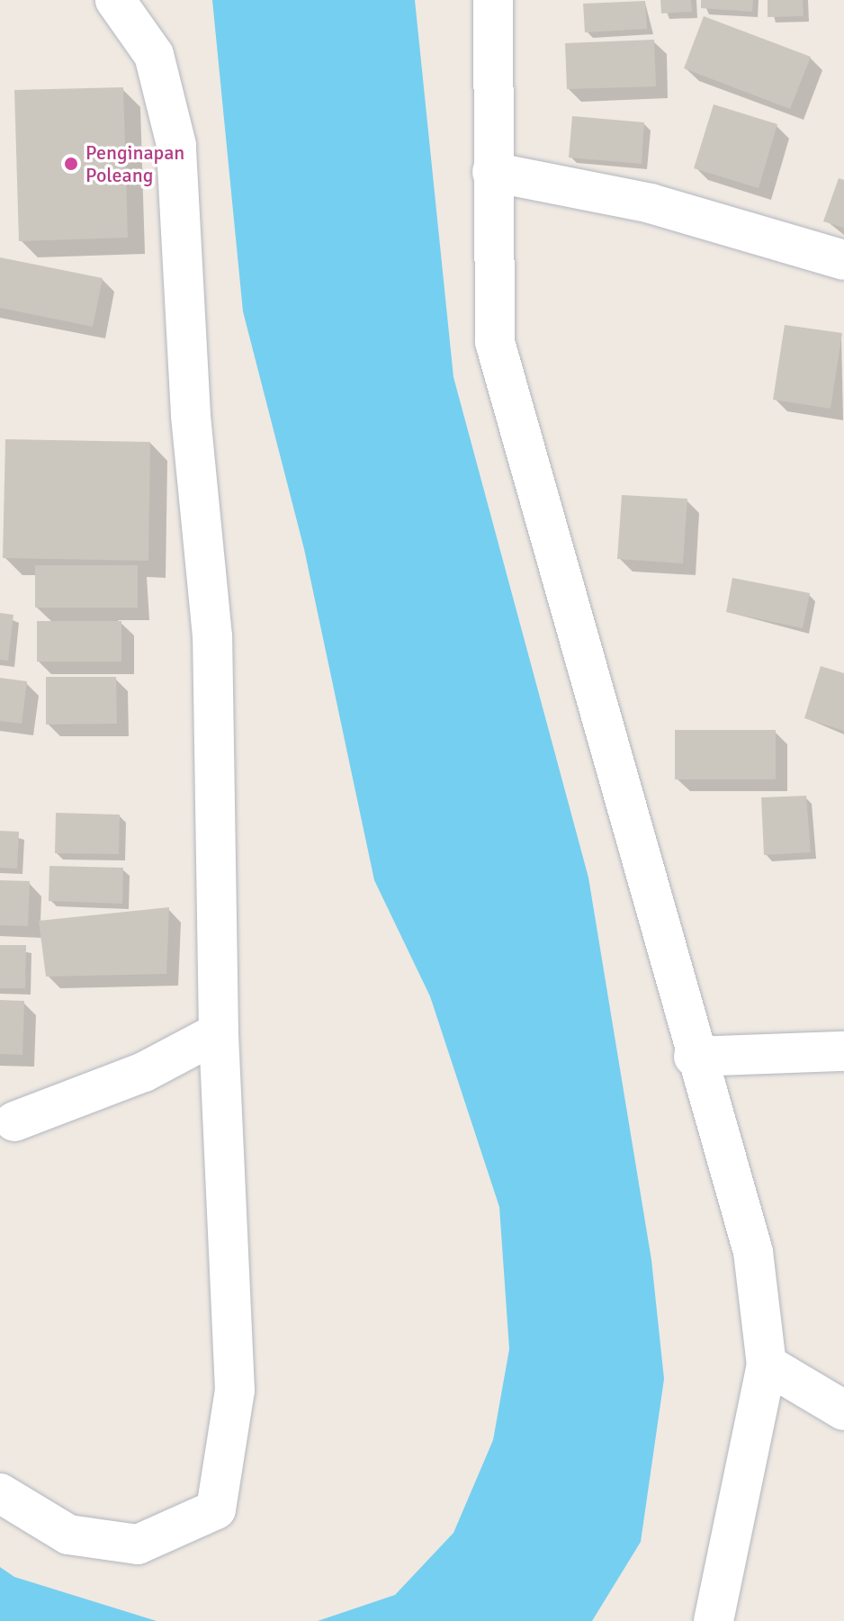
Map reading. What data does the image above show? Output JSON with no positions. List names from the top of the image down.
{
  "places": ["Penginapan Poleang"]
}
